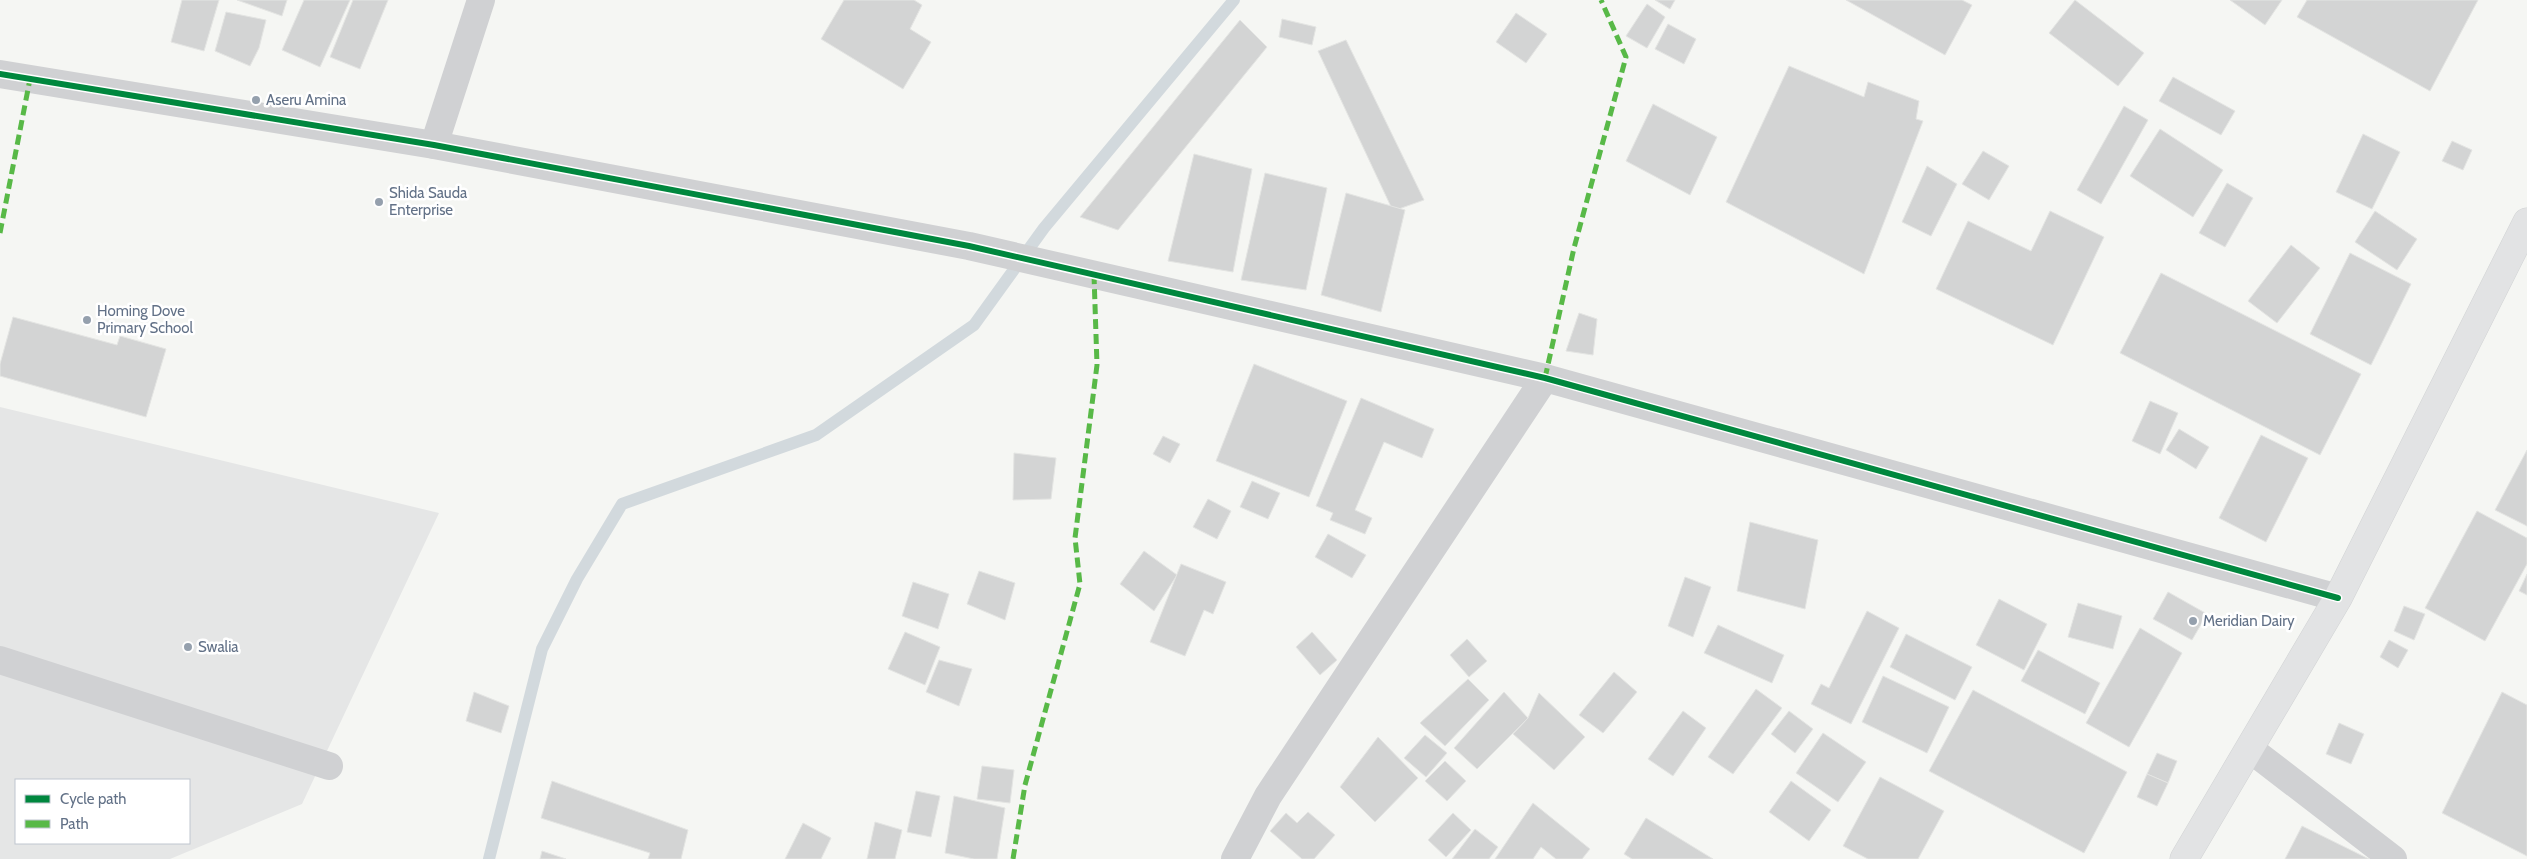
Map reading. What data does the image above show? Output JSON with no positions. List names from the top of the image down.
{
  "places": [
    "Aseru Amina",
    "Shida Sauda Enterprise",
    "Homing Dove Primary School",
    "Meridian Dairy",
    "Swalia"
  ],
  "legend": ["Cycle path", "Path"]
}
